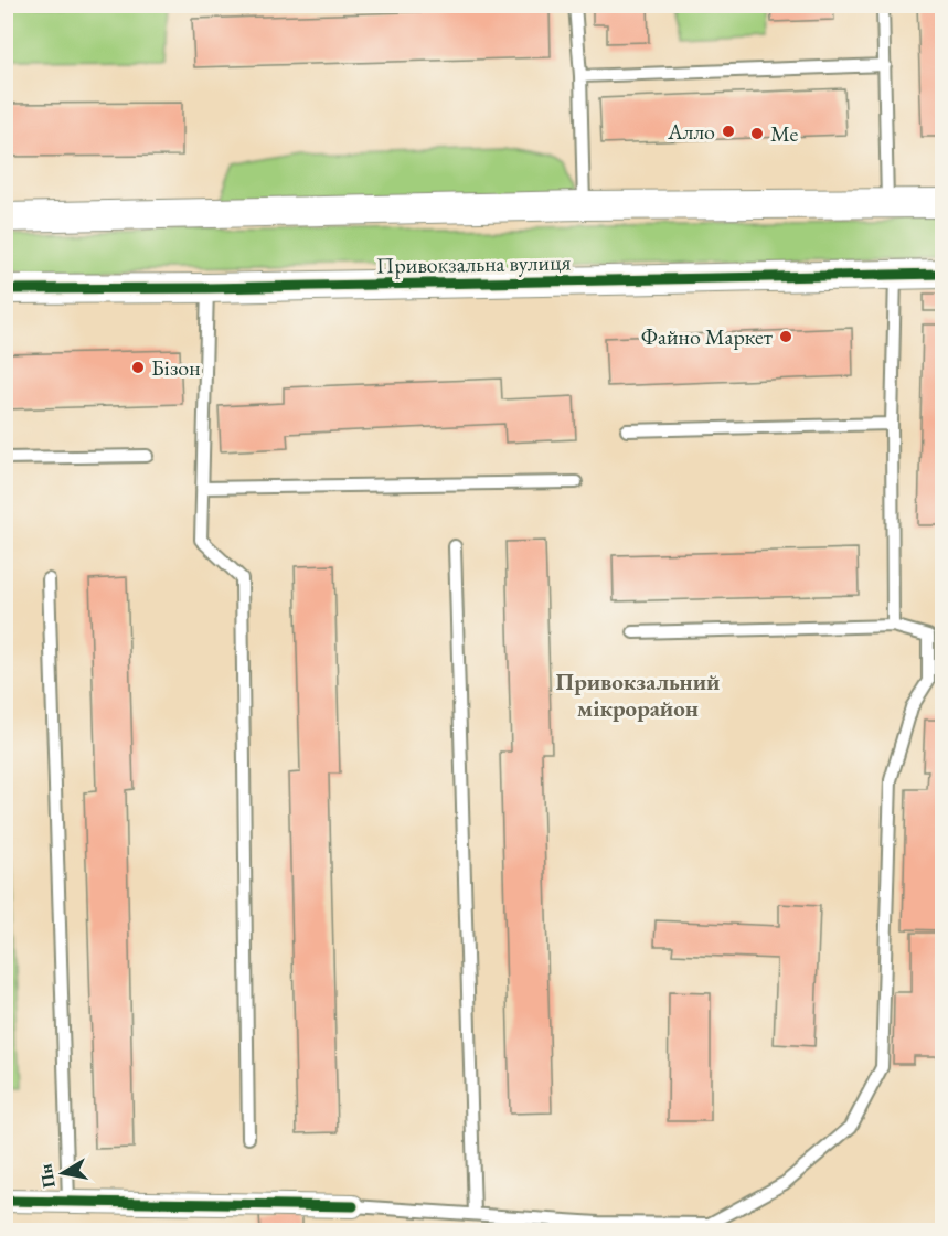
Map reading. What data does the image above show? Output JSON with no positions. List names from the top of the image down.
{
  "streets": {
    "street": ["Привокзальна вулиця"]
  },
  "districts": ["Привокзальний мікрорайон"],
  "places": [
    "Алло",
    "Me",
    "Файно Маркет",
    "Бізон"
  ],
  "north": "left"
}
